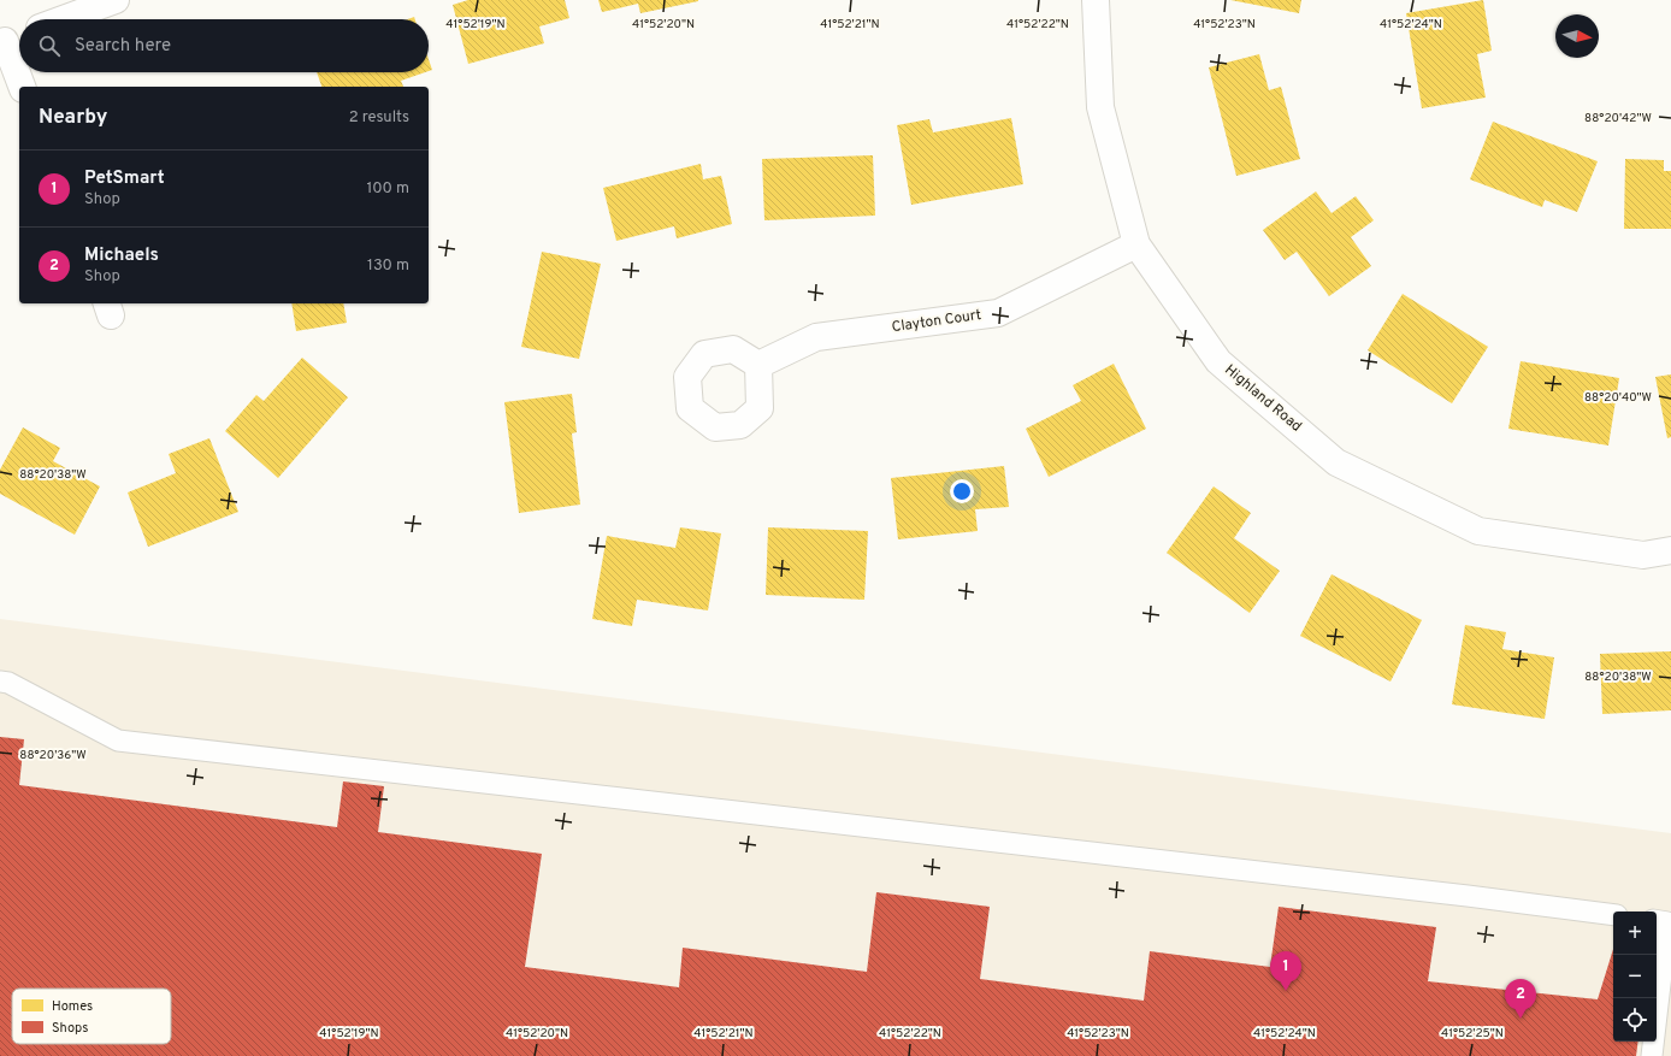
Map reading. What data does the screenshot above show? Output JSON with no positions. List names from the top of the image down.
{
  "streets": {
    "street": ["Clayton Court", "Highland Road"]
  },
  "crossings": [
    ["Clayton Court", "Highland Road"]
  ],
  "legend": ["Homes", "Shops"],
  "north": "right",
  "page": {
    "search": "Search here",
    "heading": ["Nearby", "2 results"],
    "list": [
      {
        "mark": "1",
        "name": "PetSmart",
        "note": "Shop",
        "value": "100 m"
      },
      {
        "mark": "2",
        "name": "Michaels",
        "note": "Shop",
        "value": "130 m"
      }
    ],
    "map_buttons": ["+", "−"],
    "pins": ["1", "2"]
  },
  "coordinates": [
    "41°52'19\"N",
    "41°52'20\"N",
    "41°52'21\"N",
    "41°52'22\"N",
    "41°52'23\"N",
    "41°52'24\"N",
    "88°20'42\"W",
    "88°20'40\"W",
    "88°20'38\"W",
    "88°20'36\"W",
    "41°52'25\"N"
  ]
}
